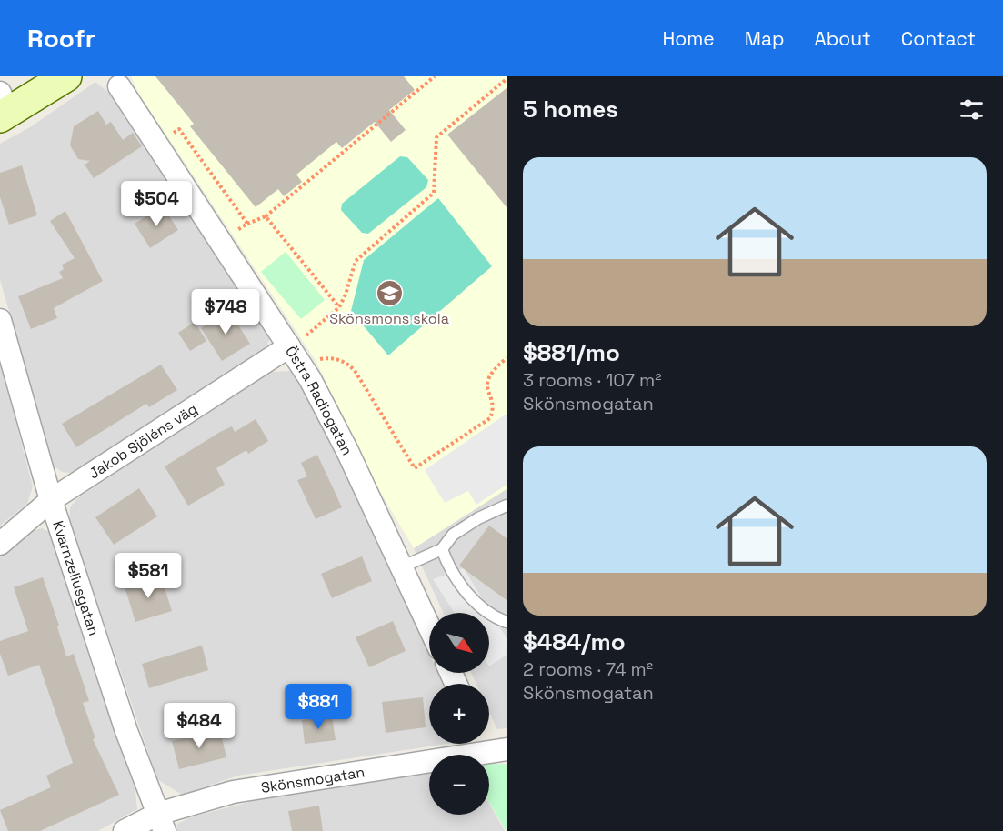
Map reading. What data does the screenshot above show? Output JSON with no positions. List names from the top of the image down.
{
  "streets": {
    "street": [
      "Östra Radiogatan",
      "Jakob Sjöléns väg",
      "Kvarnzeliusgatan",
      "Skönsmogatan"
    ]
  },
  "crossings": [
    ["Östra Radiogatan", "Jakob Sjöléns väg"],
    ["Jakob Sjöléns väg", "Kvarnzeliusgatan"],
    ["Kvarnzeliusgatan", "Skönsmogatan"]
  ],
  "places": {
    "school or university": ["Skönsmons skola"]
  },
  "north": "bottom right",
  "page": {
    "header": "Roofr",
    "nav": [
      "Home",
      "Map",
      "About",
      "Contact"
    ],
    "heading": "5 homes",
    "list": [
      {
        "name": "$881/mo",
        "note": "3 rooms · 107 m² · Skönsmogatan"
      },
      {
        "name": "$484/mo",
        "note": "2 rooms · 74 m² · Skönsmogatan"
      }
    ],
    "price": [
      "$504",
      "$748",
      "$581",
      "$881",
      "$484"
    ],
    "map_buttons": ["+", "−"]
  }
}
